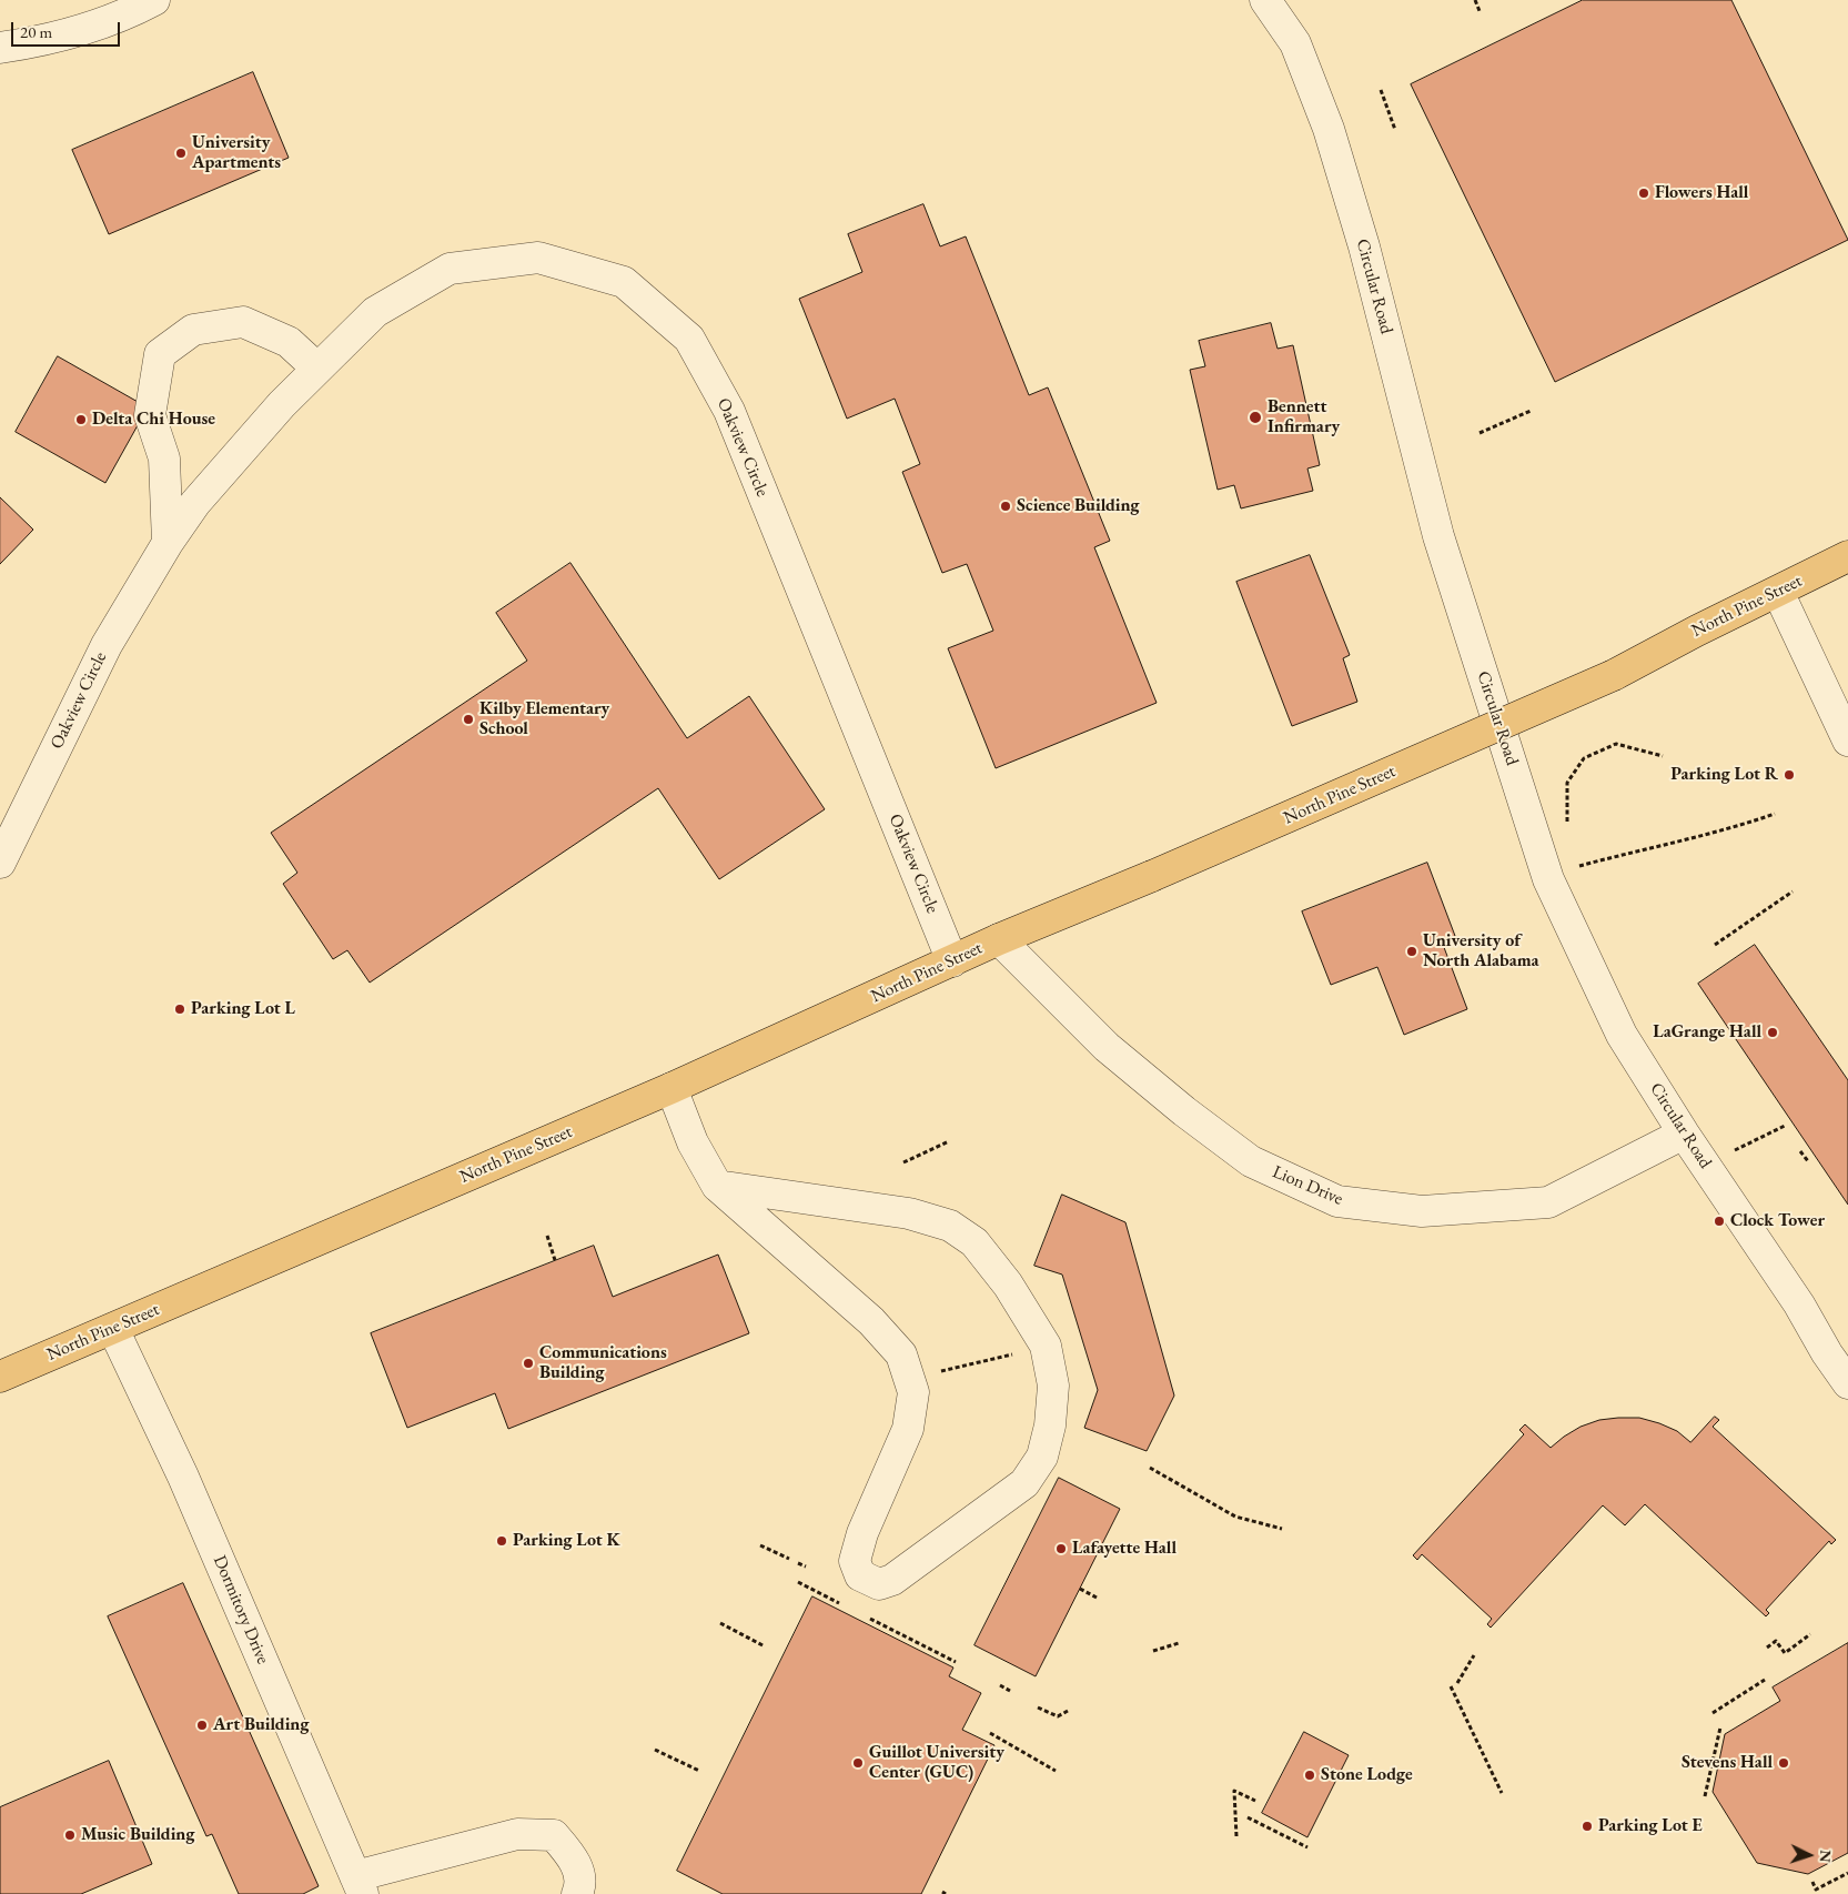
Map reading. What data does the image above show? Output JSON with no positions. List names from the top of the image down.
{
  "streets": {
    "main road": ["North Pine Street"],
    "street": [
      "Circular Road",
      "Oakview Circle",
      "Lion Drive",
      "Dormitory Drive"
    ]
  },
  "crossings": [
    ["Circular Road", "Lion Drive"],
    ["Oakview Circle", "North Pine Street"],
    ["North Pine Street", "Lion Drive"],
    ["North Pine Street", "Dormitory Drive"]
  ],
  "places": [
    "University Apartments",
    "Flowers Hall",
    "Bennett Infirmary",
    "Delta Chi House",
    "Science Building",
    "Kilby Elementary School",
    "Parking Lot R",
    "University of North Alabama",
    "Parking Lot L",
    "LaGrange Hall",
    "Clock Tower",
    "Communications Building",
    "Parking Lot K",
    "Lafayette Hall",
    "Art Building",
    "Guillot University Center (GUC)",
    "Stevens Hall",
    "Stone Lodge",
    "Parking Lot E",
    "Music Building"
  ],
  "scale_bar": "20 m",
  "north": "right"
}
